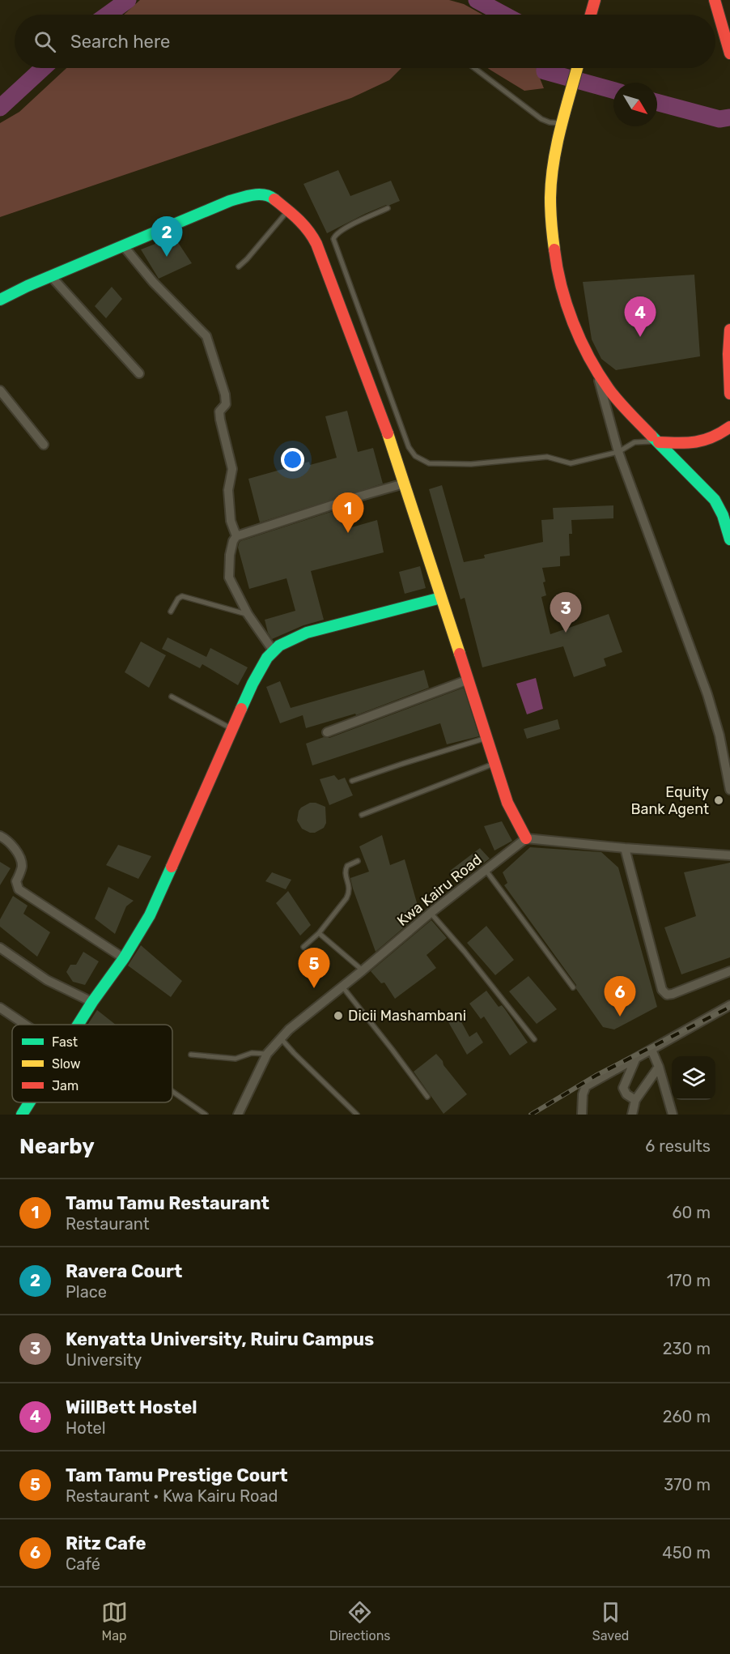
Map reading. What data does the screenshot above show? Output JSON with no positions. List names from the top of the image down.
{
  "streets": {
    "street": ["Kwa Kairu Road"]
  },
  "places": ["Equity Bank Agent", "Dicii Mashambani"],
  "legend": ["Fast", "Slow", "Jam"],
  "north": "bottom right",
  "page": {
    "search": "Search here",
    "pins": [
      "2",
      "4",
      "1",
      "3",
      "5",
      "6"
    ],
    "heading": ["Nearby", "6 results"],
    "list": [
      {
        "mark": "1",
        "name": "Tamu Tamu Restaurant",
        "note": "Restaurant",
        "value": "60 m"
      },
      {
        "mark": "2",
        "name": "Ravera Court",
        "note": "Place",
        "value": "170 m"
      },
      {
        "mark": "3",
        "name": "Kenyatta University, Ruiru Campus",
        "note": "University",
        "value": "230 m"
      },
      {
        "mark": "4",
        "name": "WillBett Hostel",
        "note": "Hotel",
        "value": "260 m"
      },
      {
        "mark": "5",
        "name": "Tam Tamu Prestige Court",
        "note": "Restaurant · Kwa Kairu Road",
        "value": "370 m"
      },
      {
        "mark": "6",
        "name": "Ritz Cafe",
        "note": "Café",
        "value": "450 m"
      }
    ],
    "nav": ["Map", "Directions", "Saved"]
  }
}
